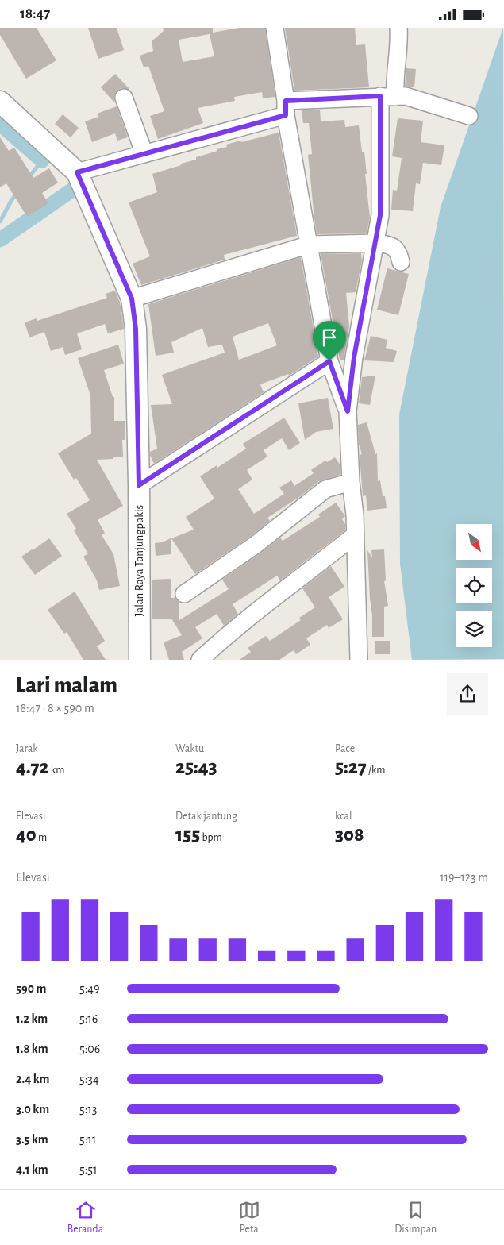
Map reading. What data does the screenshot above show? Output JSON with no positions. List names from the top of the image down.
{
  "streets": {
    "street": ["Jalan Raya Tanjungpakis"]
  },
  "north": "bottom right",
  "page": {
    "status": "18:47",
    "heading": ["Lari malam", "18:47 · 8 × 590 m"],
    "stats": [
      ["Jarak", "4.72 km"],
      ["Waktu", "25:43"],
      ["Pace", "5:27 /km"],
      ["Elevasi", "40 m"],
      ["Detak jantung", "155 bpm"],
      ["kcal", "308"]
    ],
    "chart": ["Elevasi", "119–123 m"],
    "list": [
      {
        "name": "590 m",
        "note": "5:49"
      },
      {
        "name": "1.2 km",
        "note": "5:16"
      },
      {
        "name": "1.8 km",
        "note": "5:06"
      },
      {
        "name": "2.4 km",
        "note": "5:34"
      },
      {
        "name": "3.0 km",
        "note": "5:13"
      },
      {
        "name": "3.5 km",
        "note": "5:11"
      },
      {
        "name": "4.1 km",
        "note": "5:51"
      }
    ],
    "tabs": ["Beranda", "Peta", "Disimpan"]
  }
}
